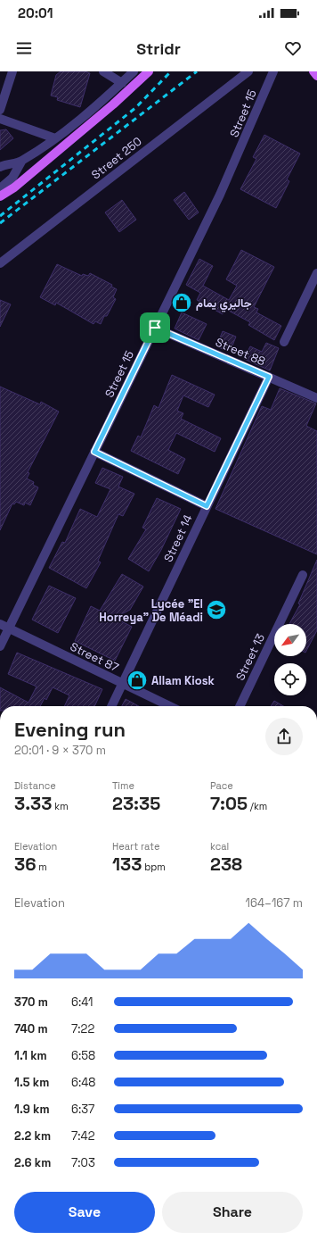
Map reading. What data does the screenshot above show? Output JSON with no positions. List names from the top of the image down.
{
  "streets": {
    "street": [
      "Street 15",
      "Street 250",
      "Street 88",
      "Street 14",
      "Street 87",
      "Street 13"
    ]
  },
  "crossings": [
    ["Street 15", "Street 88"],
    ["Street 15", "Street 87"],
    ["Street 88", "Street 14"],
    ["Street 14", "Street 87"]
  ],
  "places": {
    "shop": ["جاليري يمام", "Allam Kiosk"],
    "school or university": ["Lycée \"El Horreya\" De Méadi"]
  },
  "north": "bottom left",
  "page": {
    "status": "20:01",
    "header": "Stridr",
    "heading": ["Evening run", "20:01 · 9 × 370 m"],
    "stats": [
      ["Distance", "3.33 km"],
      ["Time", "23:35"],
      ["Pace", "7:05 /km"],
      ["Elevation", "36 m"],
      ["Heart rate", "133 bpm"],
      ["kcal", "238"]
    ],
    "chart": ["Elevation", "164–167 m"],
    "list": [
      {
        "name": "370 m",
        "note": "6:41"
      },
      {
        "name": "740 m",
        "note": "7:22"
      },
      {
        "name": "1.1 km",
        "note": "6:58"
      },
      {
        "name": "1.5 km",
        "note": "6:48"
      },
      {
        "name": "1.9 km",
        "note": "6:37"
      },
      {
        "name": "2.2 km",
        "note": "7:42"
      },
      {
        "name": "2.6 km",
        "note": "7:03"
      }
    ],
    "buttons": ["Save", "Share"]
  }
}
